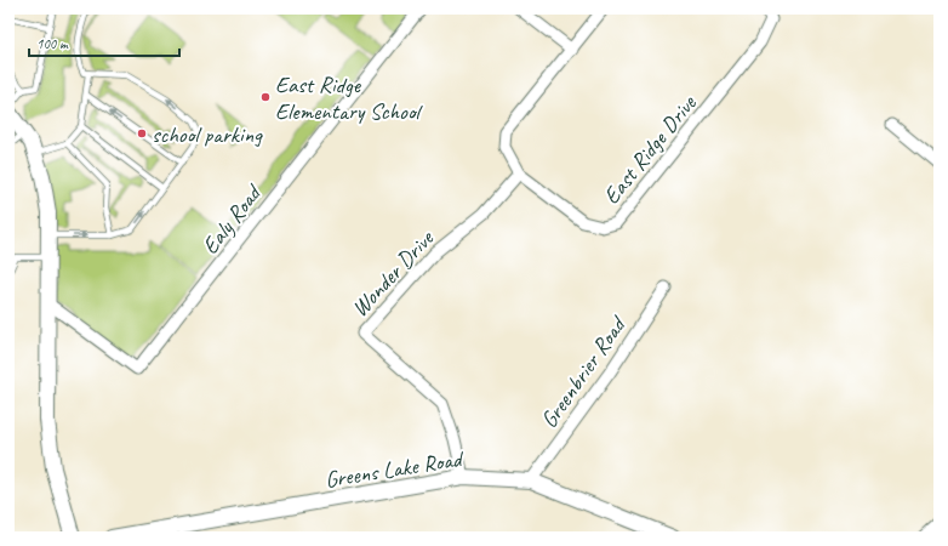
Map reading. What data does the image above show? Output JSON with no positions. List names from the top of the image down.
{
  "streets": {
    "street": [
      "East Ridge Drive",
      "Ealy Road",
      "Wonder Drive",
      "Greenbrier Road",
      "Greens Lake Road"
    ]
  },
  "crossings": [
    ["East Ridge Drive", "Wonder Drive"],
    ["Wonder Drive", "Greens Lake Road"],
    ["Greenbrier Road", "Greens Lake Road"]
  ],
  "places": ["East Ridge Elementary School", "school parking"],
  "scale_bar": "100 m"
}
